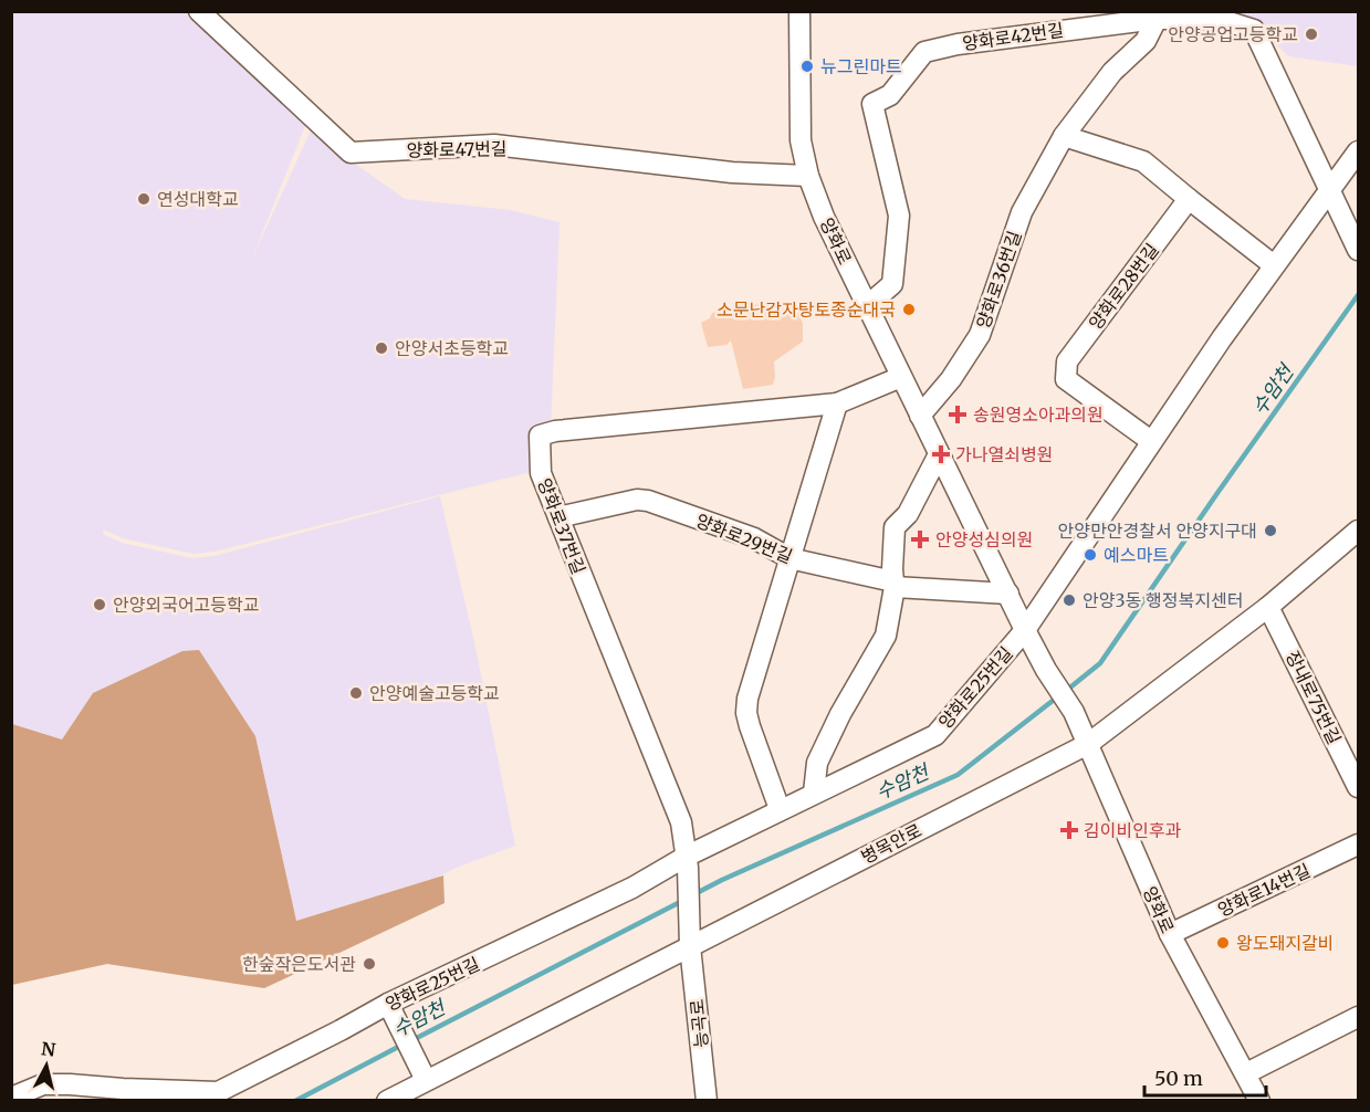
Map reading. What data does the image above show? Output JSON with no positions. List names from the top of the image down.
{
  "streets": {
    "street": [
      "양화로42번길",
      "양화로47번길",
      "양화로",
      "양화로36번길",
      "양화로28번길",
      "양화로37번길",
      "양화로29번길",
      "양화로25번길",
      "장내로75번길",
      "병목안로",
      "양화로14번길",
      "능곡로"
    ]
  },
  "crossings": [
    ["양화로42번길", "양화로"],
    ["양화로42번길", "양화로36번길"],
    ["양화로47번길", "양화로"],
    ["양화로", "양화로36번길"],
    ["양화로", "양화로37번길"],
    ["양화로", "양화로29번길"],
    ["양화로", "양화로25번길"],
    ["양화로", "병목안로"],
    ["양화로", "양화로14번길"],
    ["양화로37번길", "양화로29번길"],
    ["양화로37번길", "양화로25번길"],
    ["양화로37번길", "능곡로"],
    ["장내로75번길", "병목안로"],
    ["병목안로", "능곡로"]
  ],
  "water": ["수암천"],
  "places": {
    "other": [
      "안양공업고등학교",
      "뉴그린마트",
      "연성대학교",
      "소문난감자탕토종순대국",
      "안양서초등학교",
      "안양만안경찰서 안양지구대",
      "예스마트",
      "안양3동 행정복지센터",
      "안양외국어고등학교",
      "안양예술고등학교",
      "왕도돼지갈비",
      "한숲작은도서관"
    ],
    "health": [
      "송원영소아과의원",
      "가나열쇠병원",
      "안양성심의원",
      "김이비인후과"
    ]
  },
  "scale_bar": "50 m",
  "north": "top"
}
